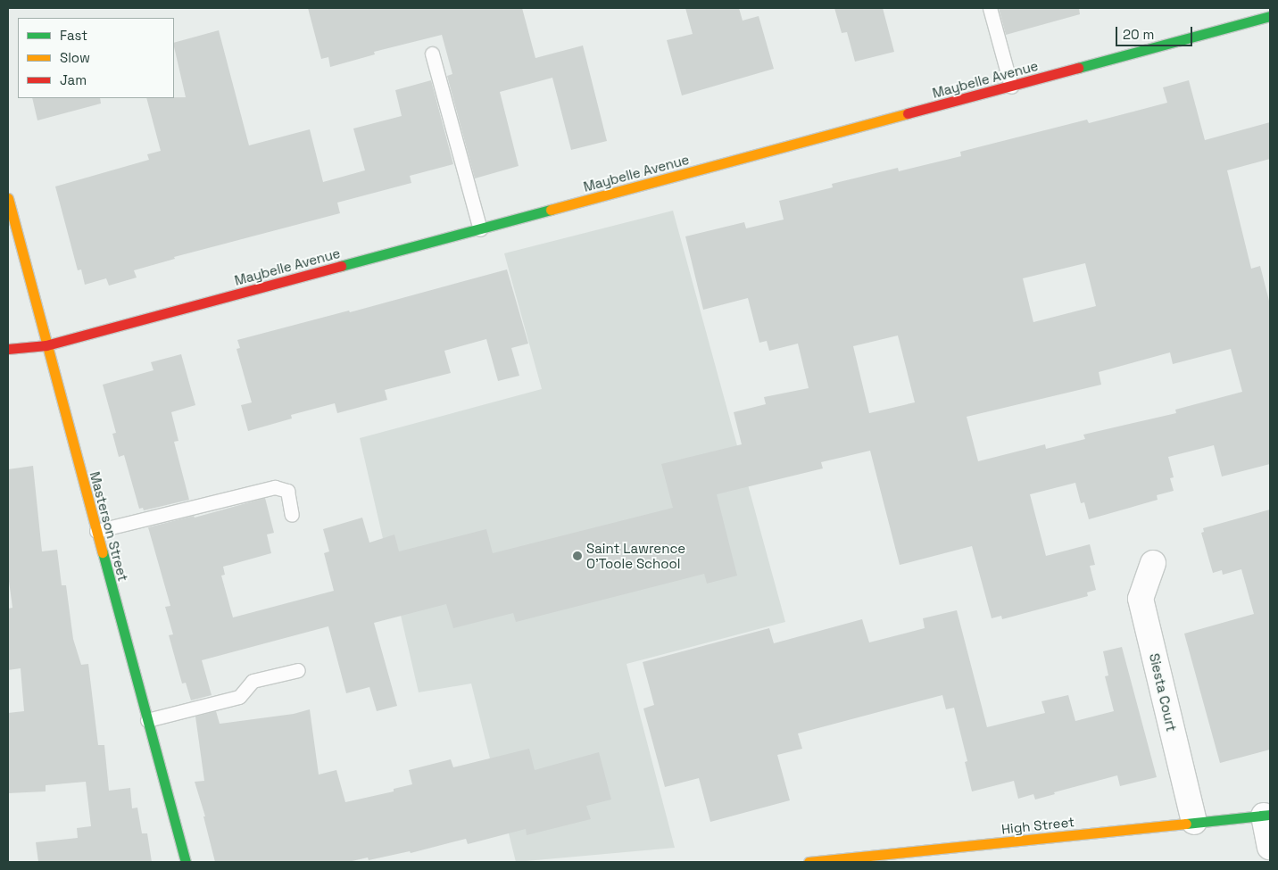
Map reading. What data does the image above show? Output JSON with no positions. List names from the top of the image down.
{
  "streets": {
    "street": [
      "Maybelle Avenue",
      "Masterson Street",
      "Siesta Court",
      "High Street"
    ]
  },
  "crossings": [
    ["Maybelle Avenue", "Masterson Street"],
    ["Siesta Court", "High Street"]
  ],
  "places": ["Saint Lawrence O'Toole School"],
  "legend": ["Fast", "Slow", "Jam"],
  "scale_bar": "20 m"
}
